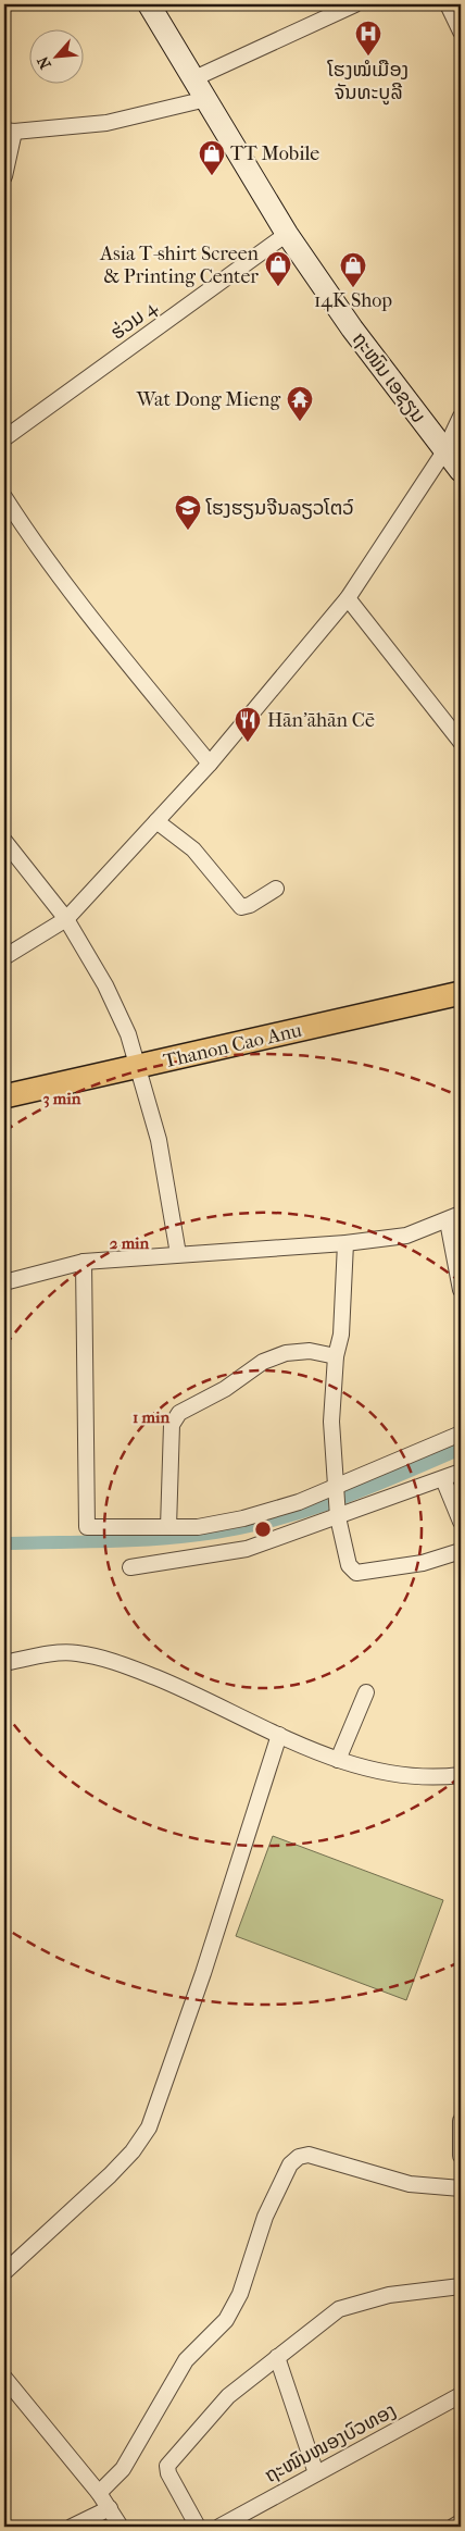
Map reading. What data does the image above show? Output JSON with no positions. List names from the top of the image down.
{
  "streets": {
    "main road": ["ຖະໜົນ ເອຊຽນ", "Thanon Cao Anu"],
    "street": ["ຮ່ວມ 4", "ຖະໜົນໜອງບົວທອງ"]
  },
  "crossings": [
    ["ຮ່ວມ 4", "ຖະໜົນ ເອຊຽນ"]
  ],
  "places": {
    "hospital": ["ໂຮງໝໍເມືອງ ຈັນທະບູລີ"],
    "shop": ["TT Mobile", "Asia T-shirt Screen & Printing Center", "14K Shop"],
    "temple": ["Wat Dong Mieng"],
    "school or university": ["ໂຮງຮຽນຈີນລຽວໂຕວ໌"],
    "restaurant": ["Hān’āhān Cē"]
  },
  "north": "bottom left",
  "rings": ["3 min", "2 min", "1 min"]
}
